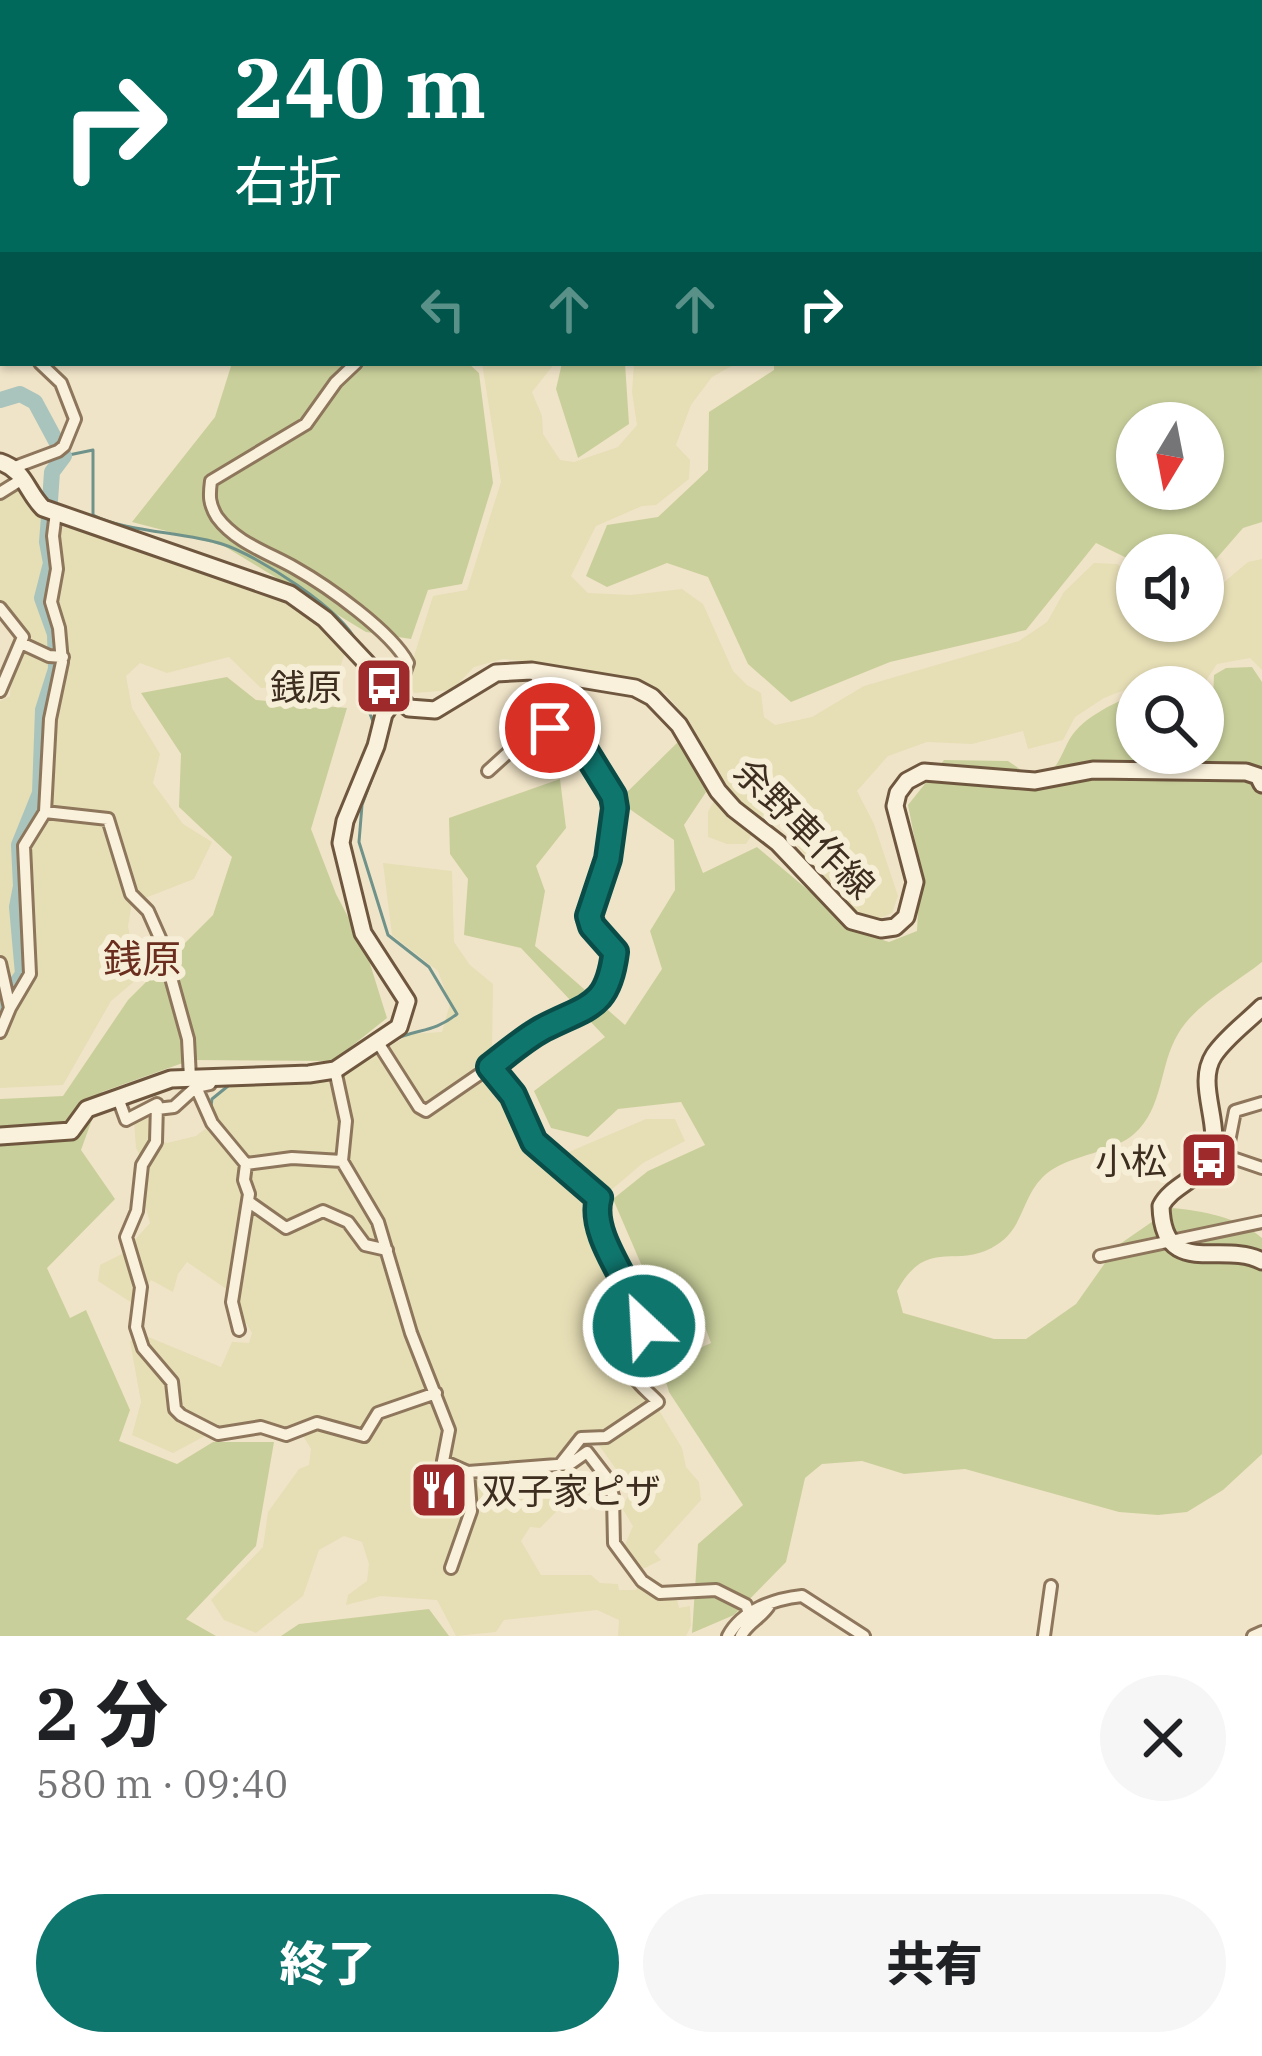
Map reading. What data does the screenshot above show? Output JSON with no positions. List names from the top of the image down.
{
  "streets": {
    "main road": ["余野車作線"]
  },
  "districts": ["銭原"],
  "places": {
    "bus stop": ["銭原", "小松"],
    "restaurant": ["双子家ピザ"]
  },
  "north": "bottom",
  "page": {
    "turn": ["240 m", "右折"],
    "heading": ["2 分", "580 m · 09:40"],
    "buttons": ["終了", "共有"]
  }
}
